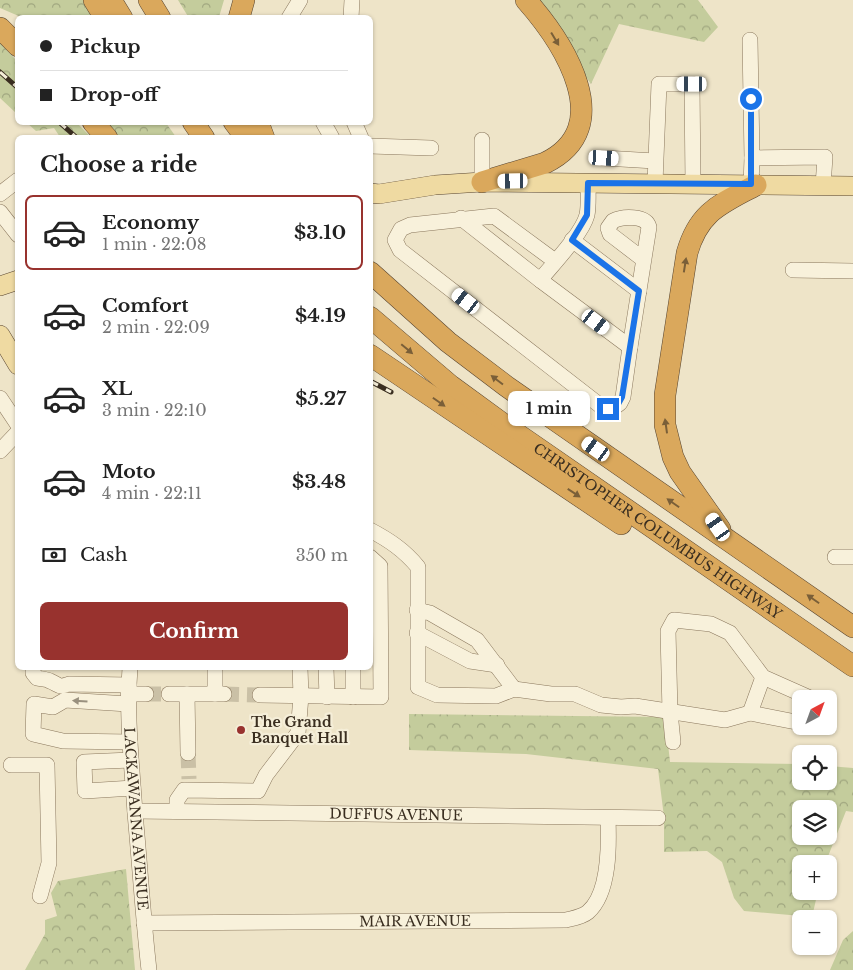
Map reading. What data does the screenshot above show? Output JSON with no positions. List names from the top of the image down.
{
  "streets": {
    "highway": ["CHRISTOPHER COLUMBUS HIGHWAY"],
    "street": ["DUFFUS AVENUE", "LACKAWANNA AVENUE", "MAIR AVENUE"]
  },
  "crossings": [
    ["DUFFUS AVENUE", "LACKAWANNA AVENUE"],
    ["DUFFUS AVENUE", "MAIR AVENUE"],
    ["LACKAWANNA AVENUE", "MAIR AVENUE"]
  ],
  "places": ["The Grand Banquet Hall"],
  "north": "top right",
  "page": {
    "banner": ["Pickup", "Drop-off"],
    "heading": "Choose a ride",
    "list": [
      {
        "name": "Economy",
        "note": "1 min · 22:08",
        "value": "$3.10"
      },
      {
        "name": "Comfort",
        "note": "2 min · 22:09",
        "value": "$4.19"
      },
      {
        "name": "XL",
        "note": "3 min · 22:10",
        "value": "$5.27"
      },
      {
        "name": "Moto",
        "note": "4 min · 22:11",
        "value": "$3.48"
      }
    ],
    "bubble": "1 min",
    "pay": ["Cash", "350 m"],
    "buttons": "Confirm",
    "map_buttons": ["+", "−"]
  }
}
